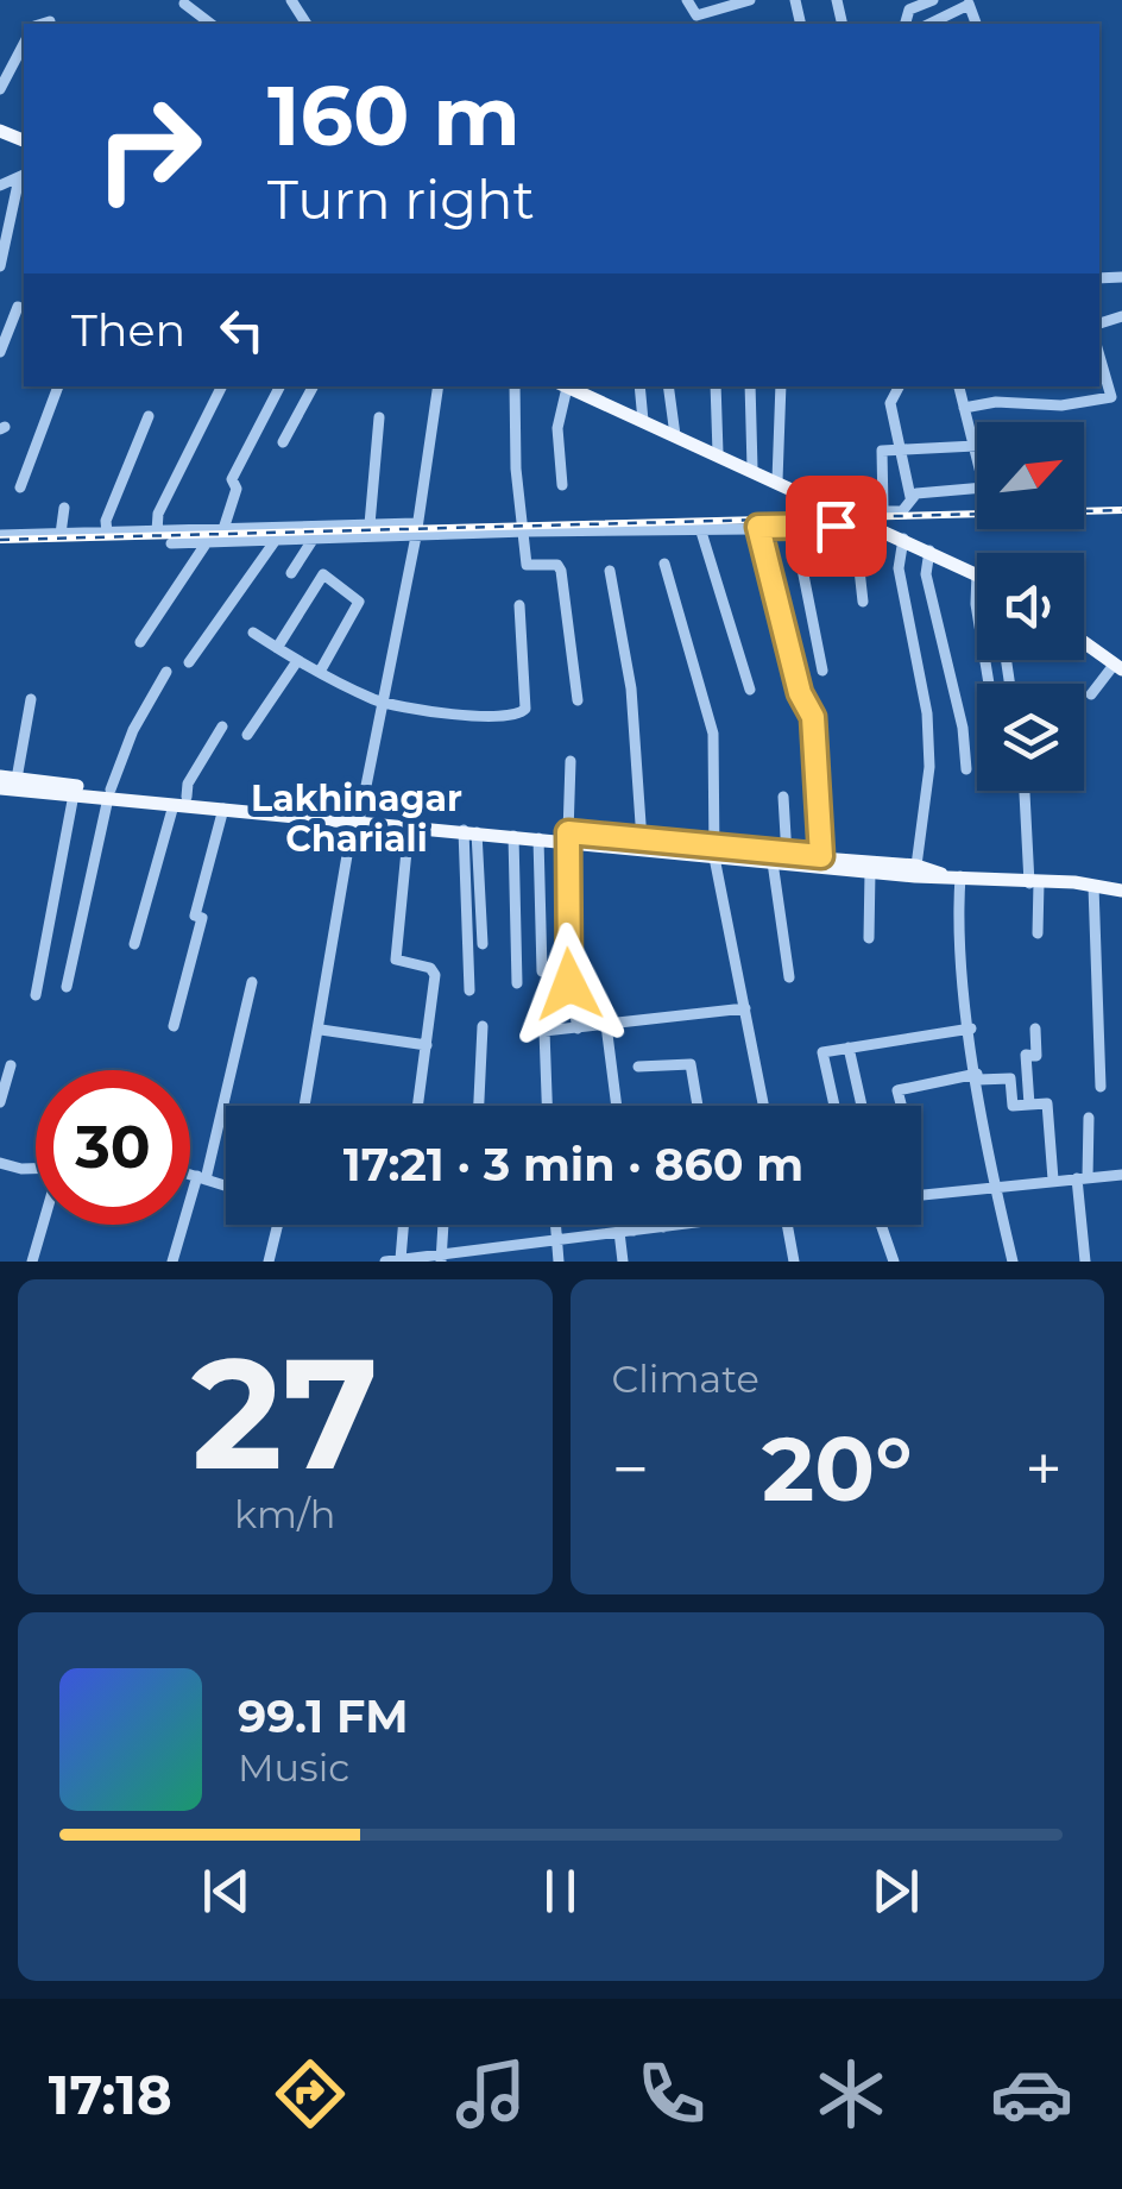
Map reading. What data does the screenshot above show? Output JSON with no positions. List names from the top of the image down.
{
  "districts": ["Lakhinagar Chariali"],
  "north": "top right",
  "page": {
    "turn": ["160 m", "Turn right"],
    "then": "Then",
    "limit": "30",
    "trip": "17:21 · 3 min · 860 m",
    "tile": [
      ["27", "km/h"],
      "Climate"
    ],
    "heat": ["−", "20°", "+"],
    "song": ["99.1 FM", "Music"],
    "tabs": "17:18"
  }
}
